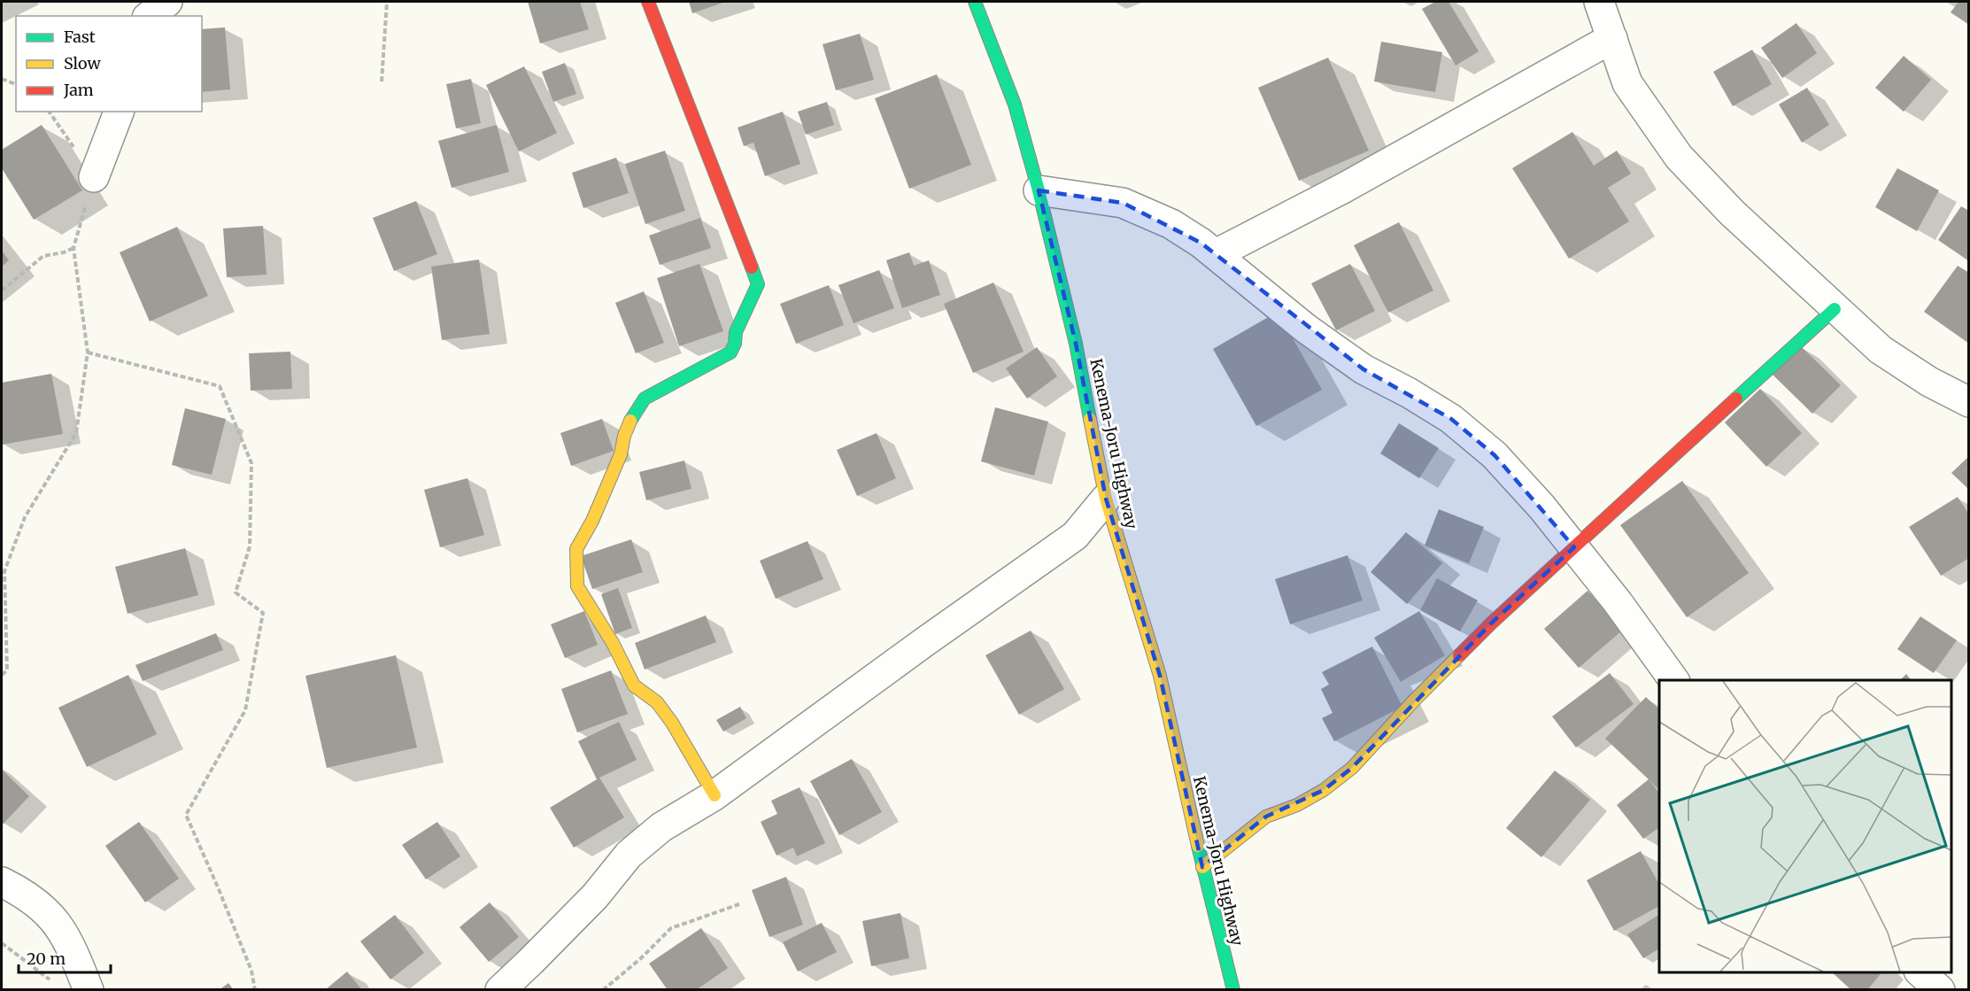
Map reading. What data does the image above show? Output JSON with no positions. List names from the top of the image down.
{
  "streets": {
    "main road": ["Kenema-Joru Highway"]
  },
  "legend": ["Fast", "Slow", "Jam"],
  "scale_bar": "20 m"
}
